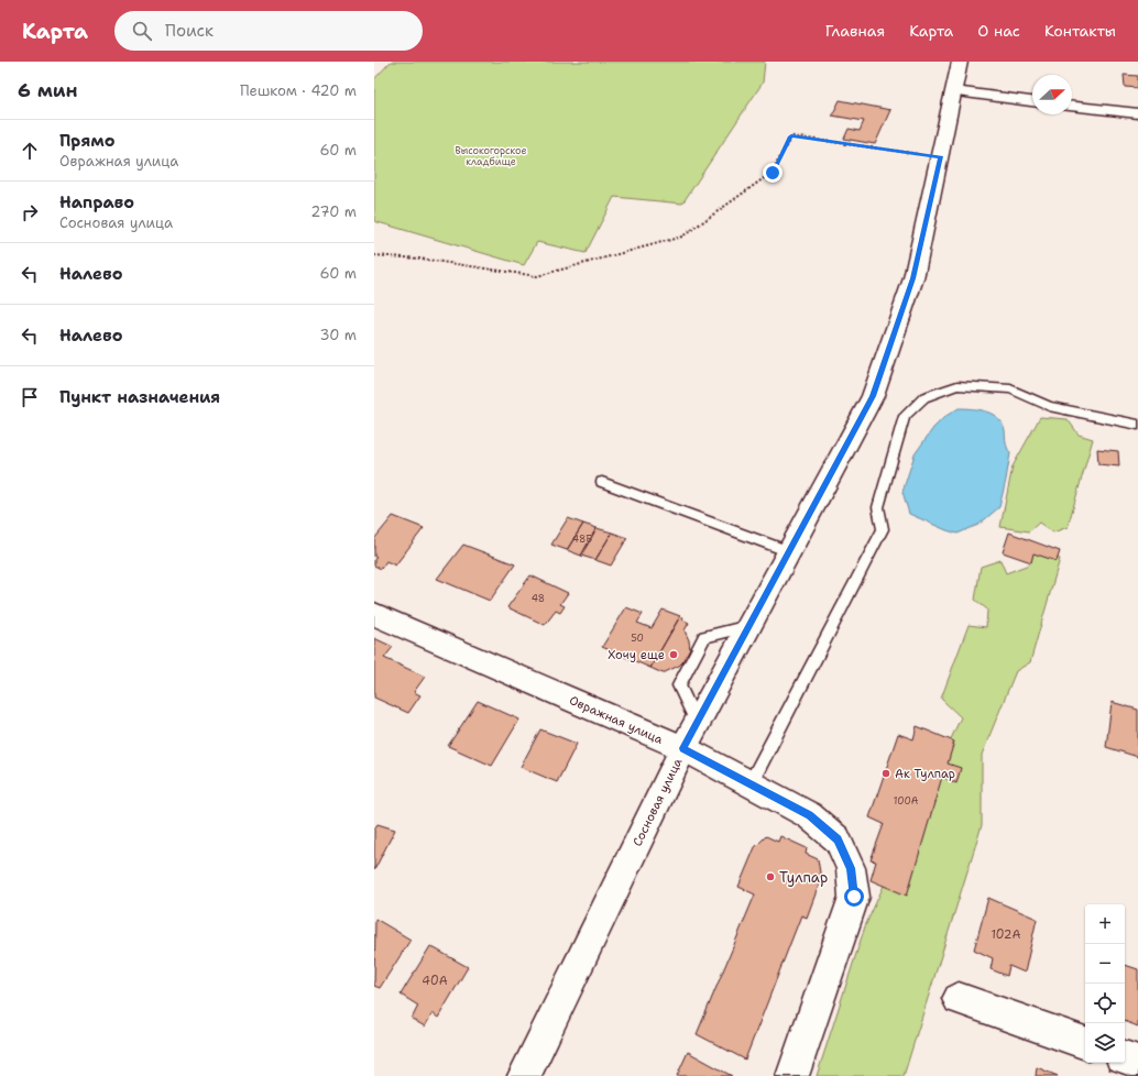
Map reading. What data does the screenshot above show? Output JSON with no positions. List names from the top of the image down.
{
  "streets": {
    "street": ["Овражная улица", "Сосновая улица"]
  },
  "crossings": [
    ["Овражная улица", "Сосновая улица"]
  ],
  "parks": ["Высокогорское кладбище"],
  "places": ["Хочу еще", "Ак Тулпар", "Тулпар"],
  "house_numbers": [
    "48Б",
    "48",
    "50",
    "100А",
    "102А",
    "40А"
  ],
  "north": "right",
  "page": {
    "header": "Карта",
    "search": "Поиск",
    "nav": [
      "Главная",
      "Карта",
      "О нас",
      "Контакты"
    ],
    "heading": ["6 мин", "Пешком · 420 m"],
    "list": [
      ["Прямо", "Овражная улица", "60 m"],
      ["Направо", "Сосновая улица", "270 m"],
      ["Налево", "60 m"],
      ["Налево", "30 m"],
      "Пункт назначения"
    ],
    "map_buttons": ["+", "−"]
  }
}
